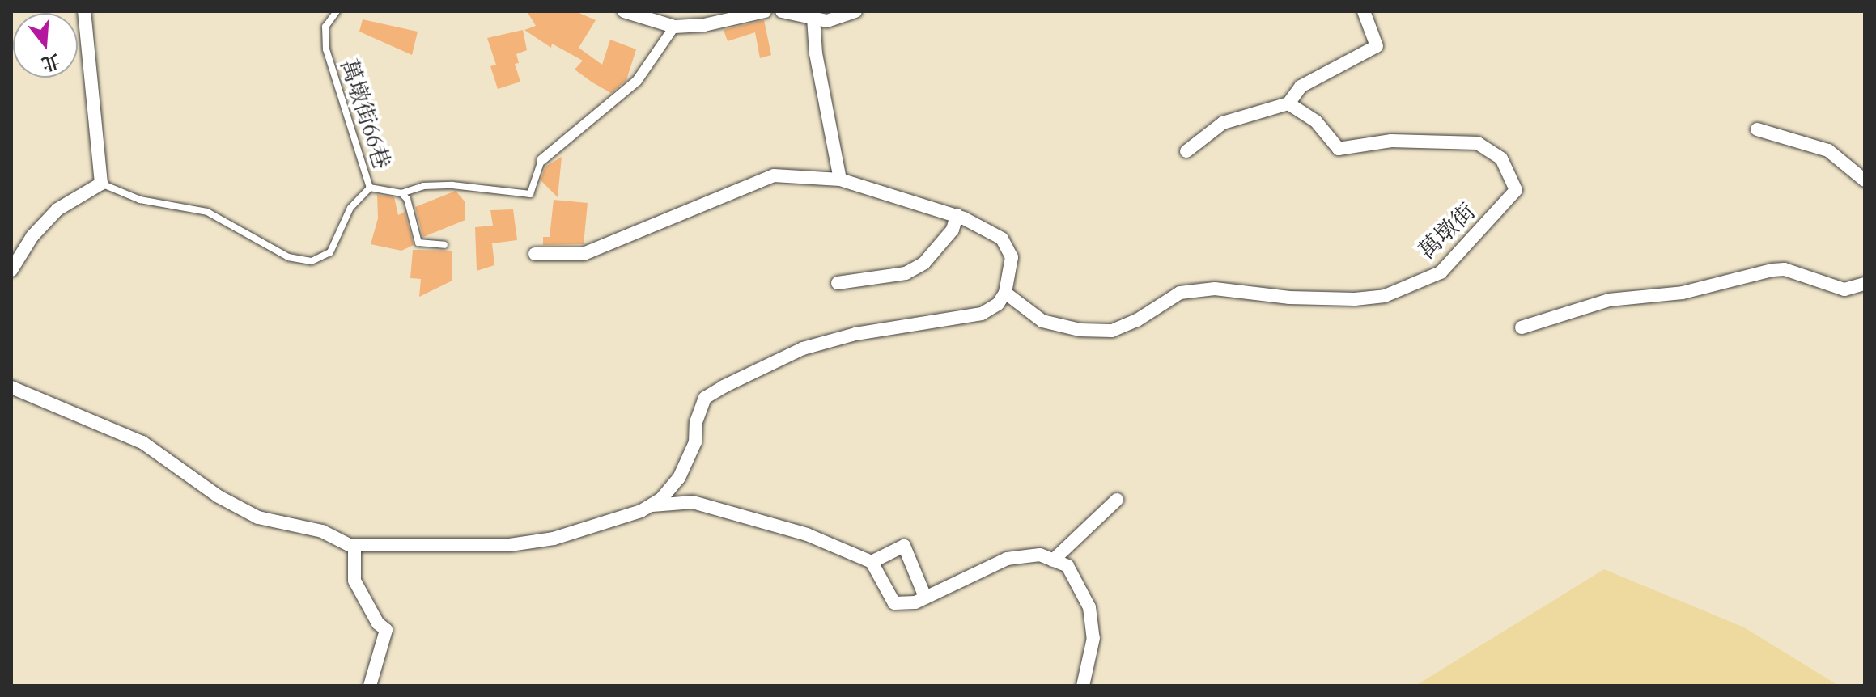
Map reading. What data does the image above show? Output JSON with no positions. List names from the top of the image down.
{
  "streets": {
    "street": ["萬墩街"],
    "lane": ["萬墩街66巷"]
  },
  "north": "bottom"
}
